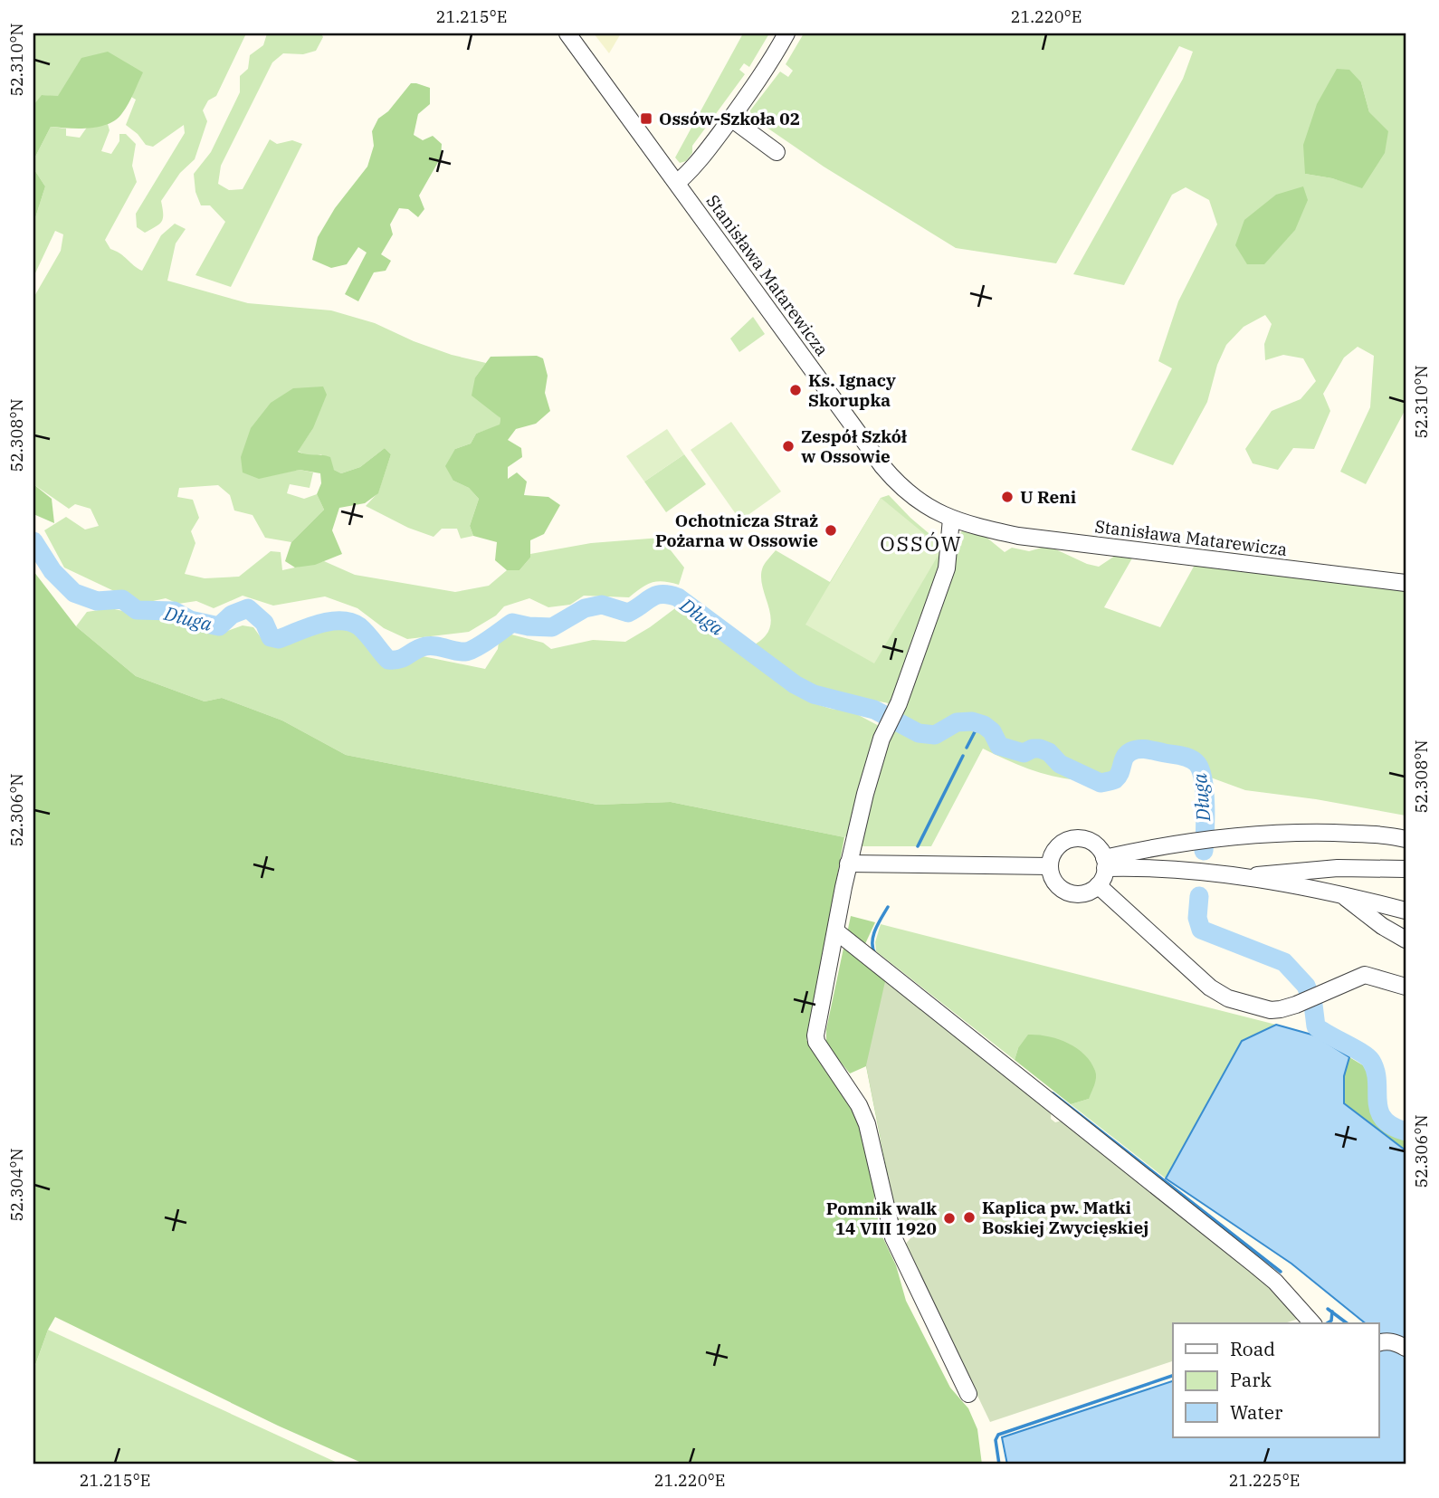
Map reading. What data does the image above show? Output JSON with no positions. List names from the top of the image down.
{
  "streets": {
    "street": ["Stanisława Matarewicza"]
  },
  "districts": ["OSSÓW"],
  "water": ["Długa"],
  "places": {
    "transit": ["Ossów-Szkoła 02"],
    "other": [
      "Ks. Ignacy Skorupka",
      "Zespół Szkół w Ossowie",
      "U Reni",
      "Ochotnicza Straż Pożarna w Ossowie",
      "Kaplica pw. Matki Boskiej Zwycięskiej",
      "Pomnik walk 14 VIII 1920"
    ]
  },
  "legend": ["Road", "Park", "Water"],
  "coordinates": [
    "21.215°E",
    "21.220°E",
    "52.310°N",
    "52.308°N",
    "52.306°N",
    "52.304°N",
    "21.225°E"
  ]
}
